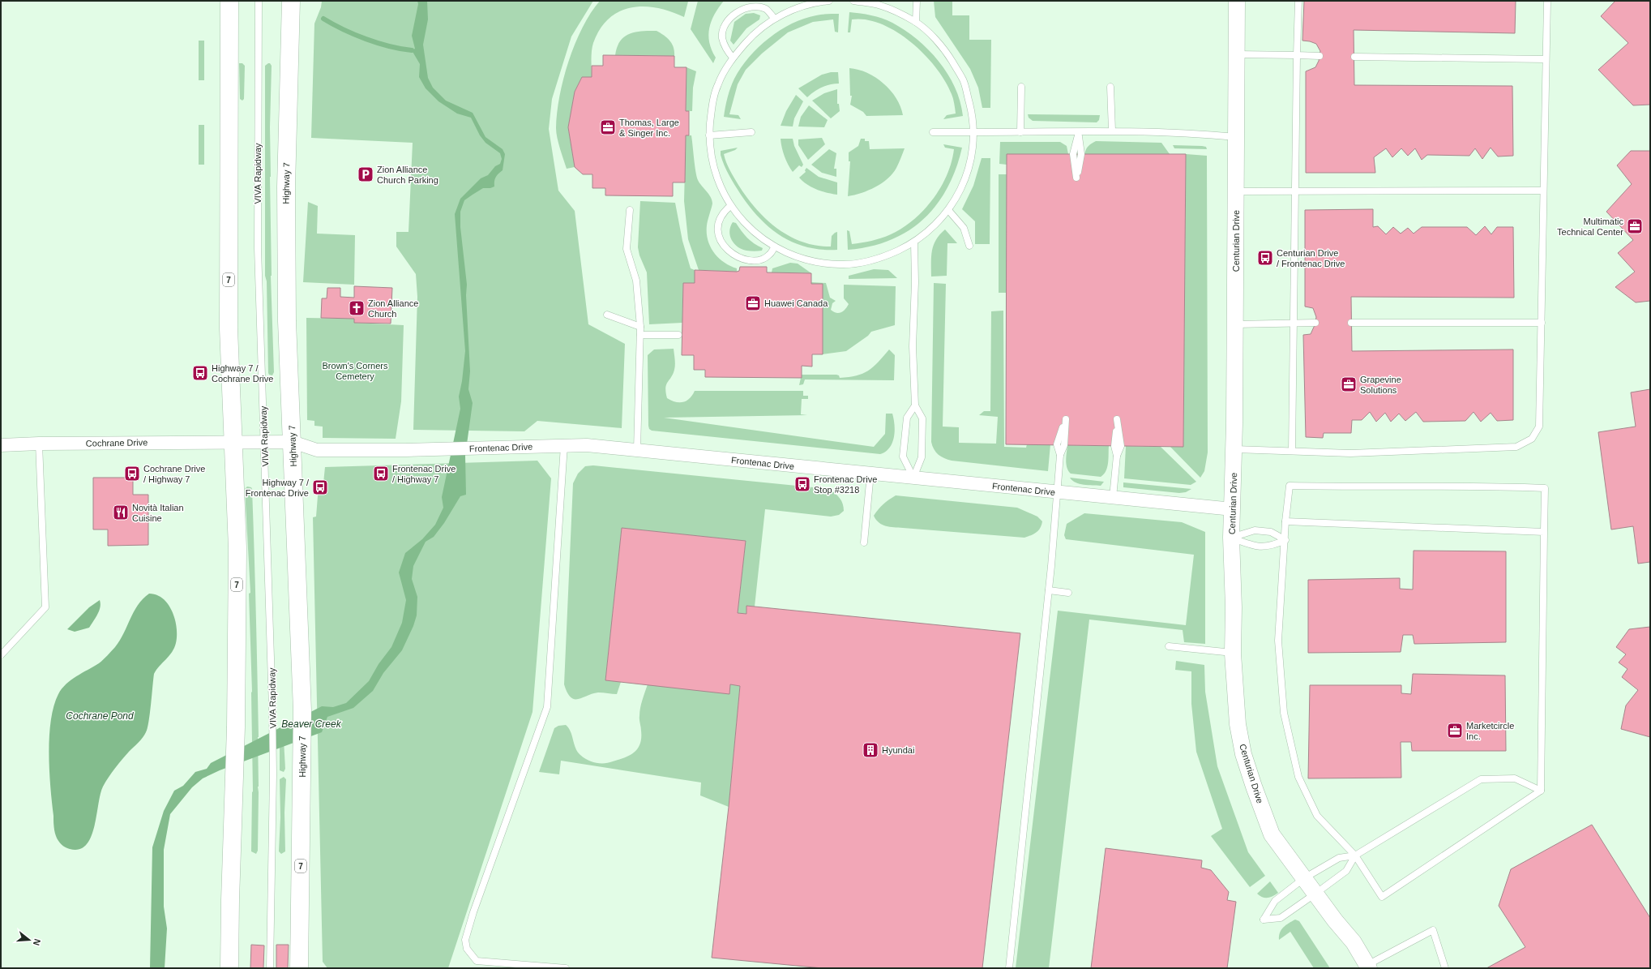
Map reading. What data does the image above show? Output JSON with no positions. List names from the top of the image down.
{
  "streets": {
    "main road": ["Highway 7", "7"],
    "street": ["Centurian Drive", "Cochrane Drive", "Frontenac Drive"],
    "lane": ["VIVA Rapidway"]
  },
  "crossings": [
    ["VIVA Rapidway", "Cochrane Drive"],
    ["VIVA Rapidway", "Frontenac Drive"],
    ["Highway 7", "Frontenac Drive"],
    ["Centurian Drive", "Frontenac Drive"],
    ["7", "Cochrane Drive"],
    ["Cochrane Drive", "Frontenac Drive"]
  ],
  "water": ["Cochrane Pond", "Beaver Creek"],
  "parks": ["Brown's Corners Cemetery"],
  "places": {
    "office": [
      "Thomas, Large & Singer Inc.",
      "Multimatic Technical Center",
      "Huawei Canada",
      "Grapevine Solutions",
      "Marketcircle Inc."
    ],
    "parking": ["Zion Alliance Church Parking"],
    "bus stop": [
      "Centurian Drive / Frontenac Drive",
      "Highway 7 / Cochrane Drive",
      "Cochrane Drive / Highway 7",
      "Frontenac Drive / Highway 7",
      "Frontenac Drive Stop #3218",
      "Highway 7 / Frontenac Drive"
    ],
    "church": ["Zion Alliance Church"],
    "restaurant": ["Novità Italian Cuisine"],
    "building": ["Hyundai"]
  },
  "north": "right"
}
